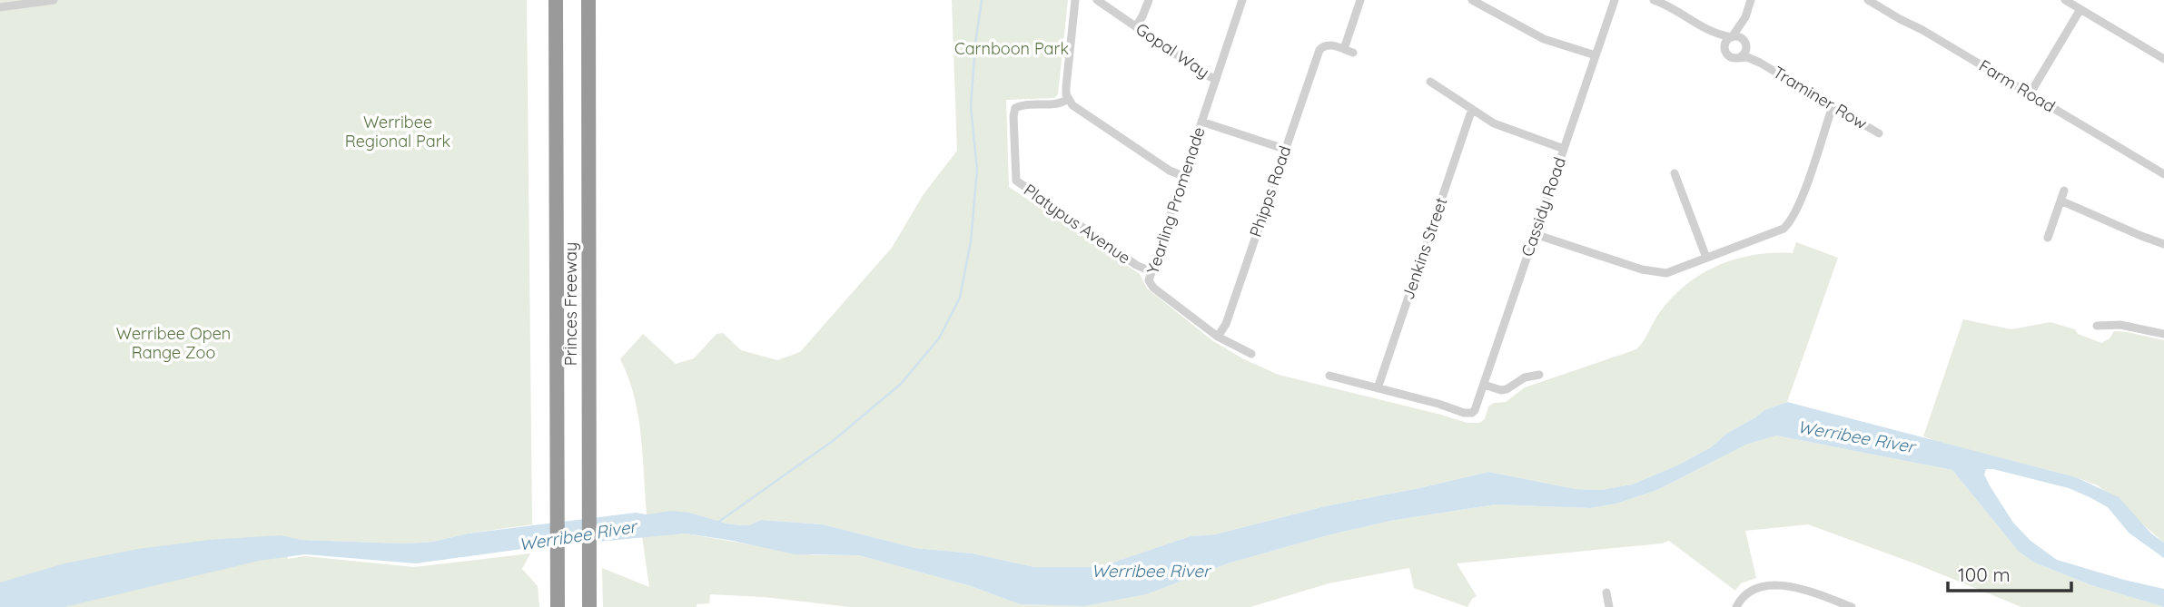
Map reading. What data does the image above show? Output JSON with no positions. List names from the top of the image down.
{
  "streets": {
    "highway": ["Princes Freeway"],
    "street": [
      "Gopal Way",
      "Farm Road",
      "Traminer Row",
      "Phipps Road",
      "Yearling Promenade",
      "Cassidy Road",
      "Platypus Avenue",
      "Jenkins Street"
    ]
  },
  "crossings": [
    ["Gopal Way", "Yearling Promenade"],
    ["Phipps Road", "Yearling Promenade"],
    ["Yearling Promenade", "Platypus Avenue"],
    ["Cassidy Road", "Jenkins Street"]
  ],
  "water": ["Werribee River"],
  "parks": ["Carnboon Park", "Werribee Regional Park", "Werribee Open Range Zoo"],
  "scale_bar": "100 m"
}
